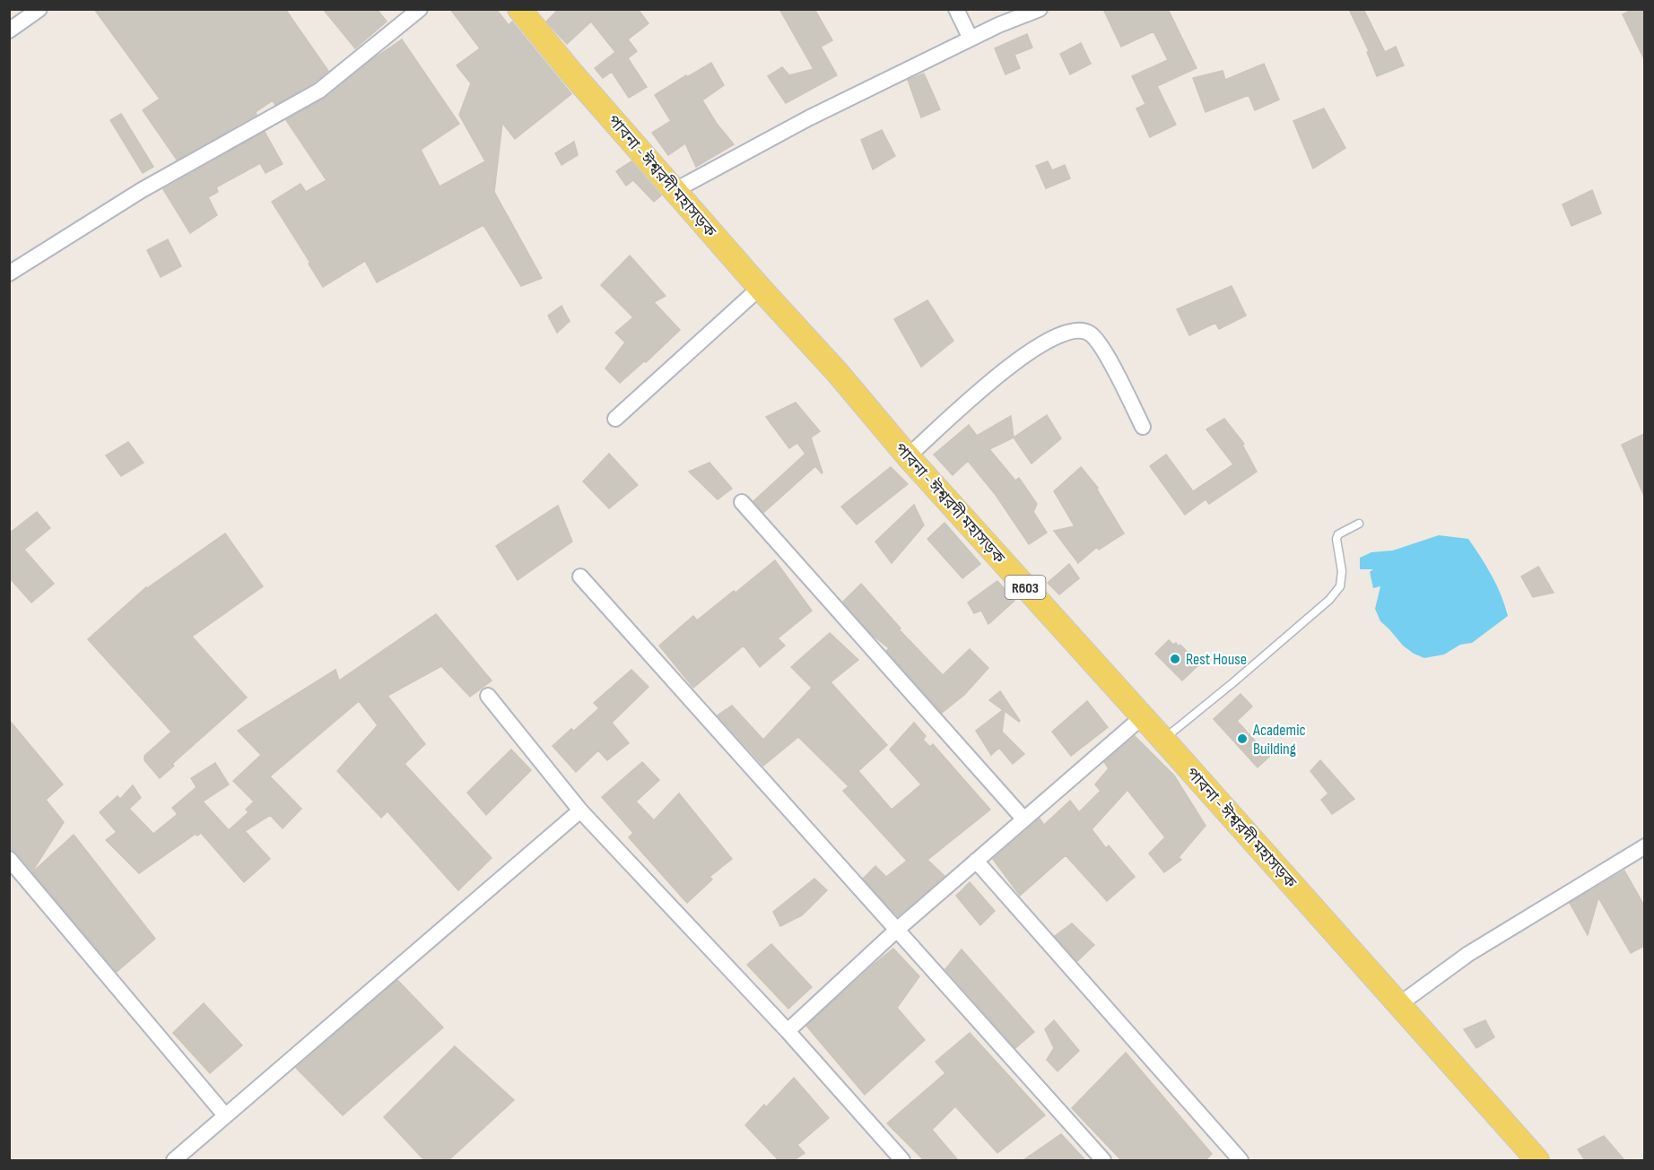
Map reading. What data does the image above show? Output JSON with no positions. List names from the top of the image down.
{
  "streets": {
    "main road": ["পাবনা - ঈশ্বরদী মহাসড়ক", "R603"]
  },
  "places": ["Rest House", "Academic Building"]
}
